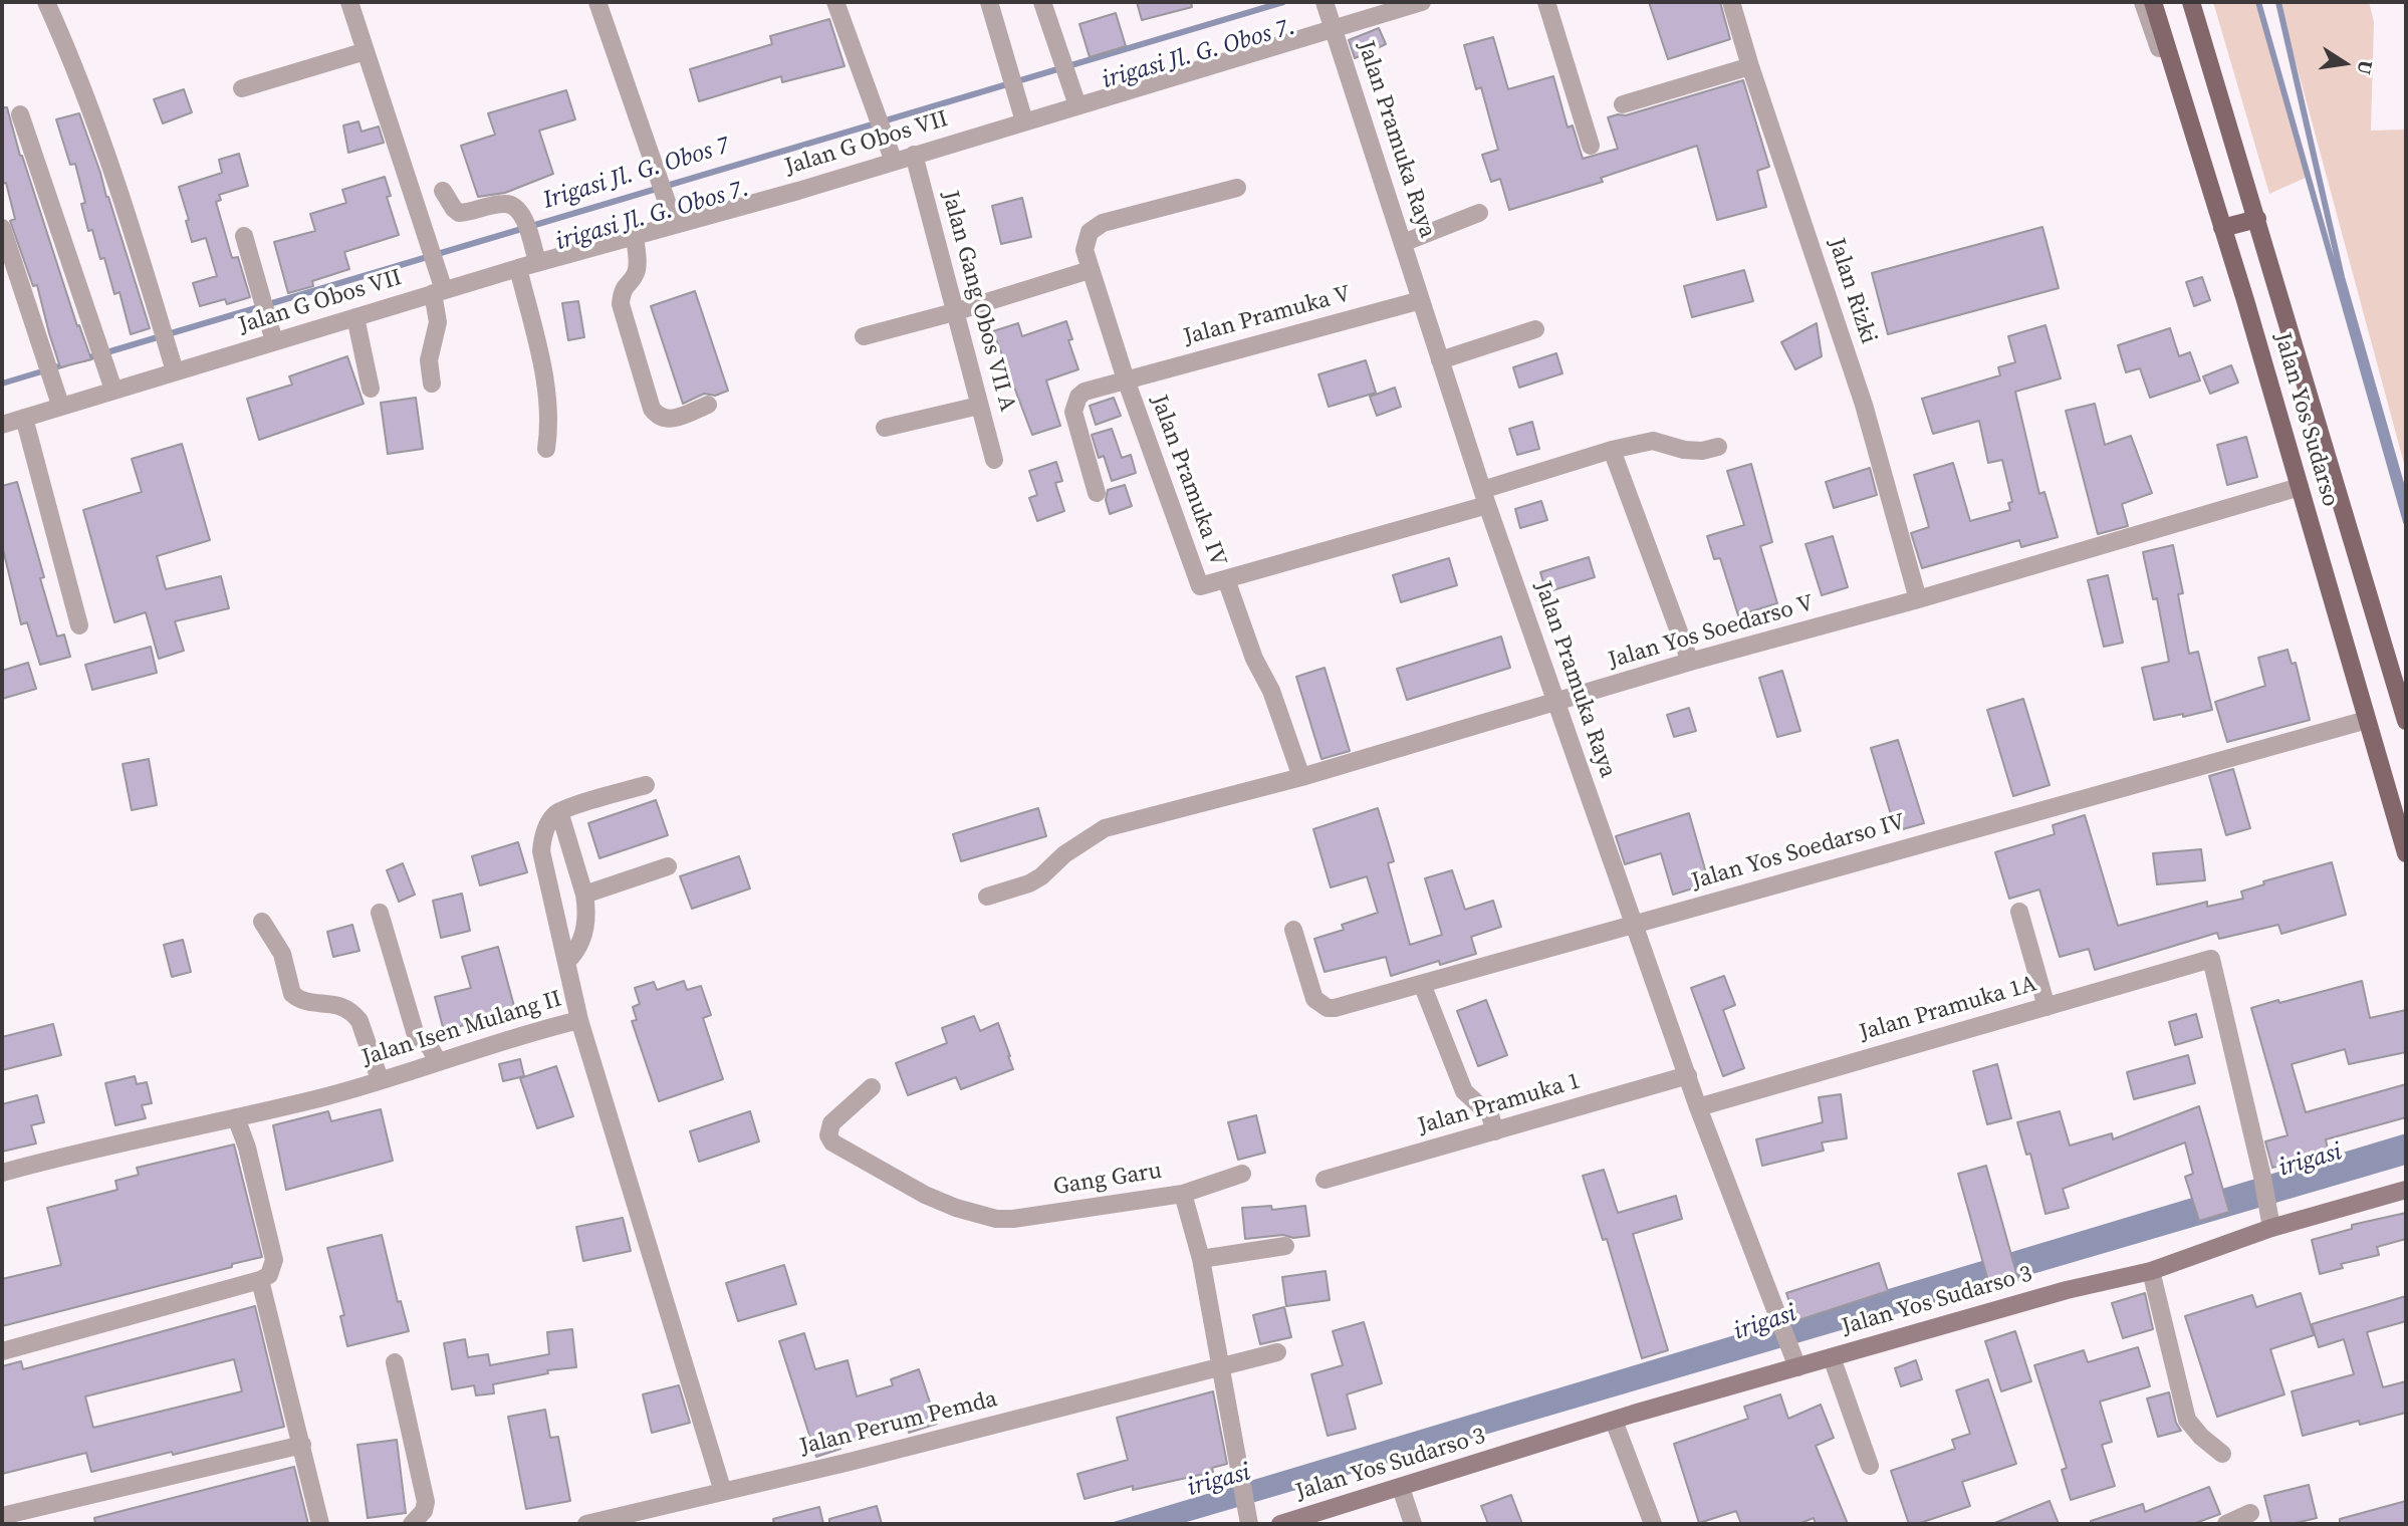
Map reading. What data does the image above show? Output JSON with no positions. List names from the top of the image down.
{
  "streets": {
    "main road": ["Jalan Yos Sudarso"],
    "street": [
      "Jalan Pramuka Raya",
      "Jalan G Obos VII",
      "Jalan Rizki",
      "Jalan Gang Obos VII A",
      "Jalan Pramuka V",
      "Jalan Pramuka IV",
      "Jalan Yos Soedarso V",
      "Jalan Yos Soedarso IV",
      "Jalan Pramuka 1A",
      "Jalan Isen Mulang II",
      "Jalan Pramuka 1",
      "Gang Garu",
      "Jalan Yos Sudarso 3",
      "Jalan Perum Pemda"
    ]
  },
  "crossings": [
    ["Jalan Pramuka Raya", "Jalan G Obos VII"],
    ["Jalan Pramuka Raya", "Jalan Pramuka V"],
    ["Jalan Pramuka Raya", "Jalan Pramuka IV"],
    ["Jalan Pramuka Raya", "Jalan Yos Soedarso V"],
    ["Jalan Pramuka Raya", "Jalan Yos Soedarso IV"],
    ["Jalan Pramuka Raya", "Jalan Pramuka 1A"],
    ["Jalan Pramuka Raya", "Jalan Pramuka 1"],
    ["Jalan Pramuka Raya", "Jalan Yos Sudarso 3"],
    ["Jalan G Obos VII", "Jalan Gang Obos VII A"],
    ["Jalan Rizki", "Jalan Yos Soedarso V"],
    ["Jalan Pramuka V", "Jalan Pramuka IV"],
    ["Jalan Yos Sudarso", "Jalan Yos Soedarso V"],
    ["Jalan Yos Sudarso", "Jalan Yos Soedarso IV"],
    ["Jalan Pramuka 1A", "Jalan Yos Sudarso 3"],
    ["Jalan Isen Mulang II", "Jalan Perum Pemda"],
    ["Gang Garu", "Jalan Perum Pemda"]
  ],
  "water": ["irigasi Jl. G. Obos 7.", "Irigasi Jl. G. Obos 7", "irigasi"],
  "north": "right"
}
